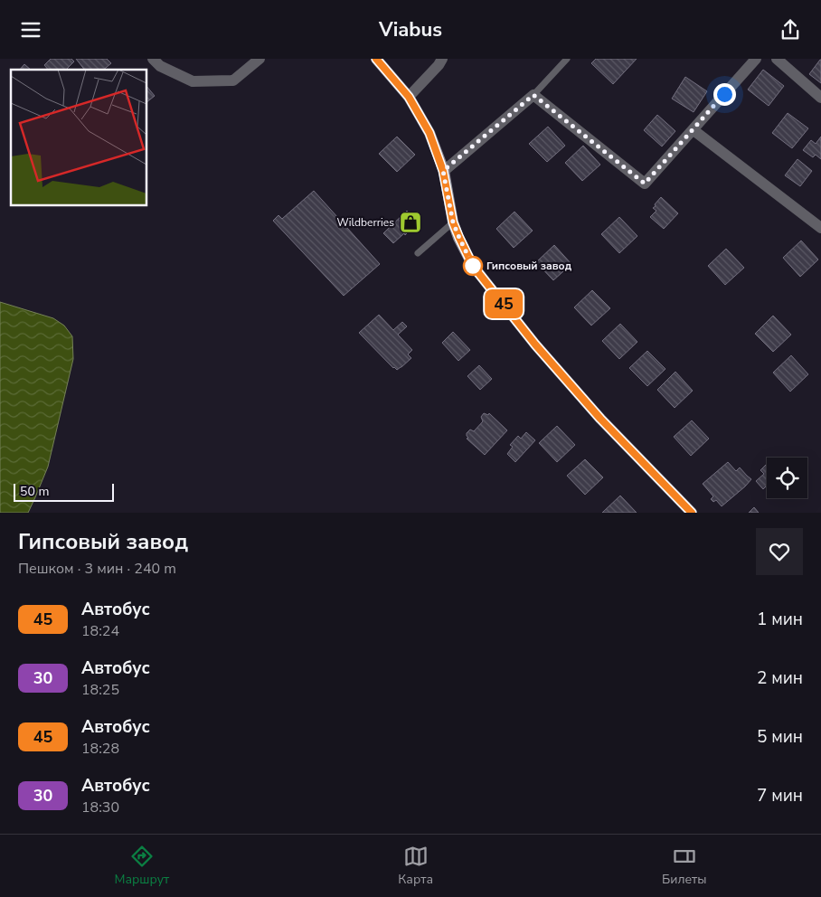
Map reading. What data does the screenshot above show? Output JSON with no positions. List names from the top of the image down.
{
  "places": {
    "shop": ["Wildberries"],
    "other": ["Гипсовый завод"]
  },
  "lines": ["bus line 45"],
  "scale_bar": "50 m",
  "page": {
    "header": "Viabus",
    "on_map": "45",
    "scale": "50 m",
    "heading": ["Гипсовый завод", "Пешком · 3 мин · 240 m"],
    "list": [
      {
        "mark": "45",
        "name": "Автобус",
        "note": "18:24",
        "value": "1 мин"
      },
      {
        "mark": "30",
        "name": "Автобус",
        "note": "18:25",
        "value": "2 мин"
      },
      {
        "mark": "45",
        "name": "Автобус",
        "note": "18:28",
        "value": "5 мин"
      },
      {
        "mark": "30",
        "name": "Автобус",
        "note": "18:30",
        "value": "7 мин"
      }
    ],
    "tabs": ["Маршрут", "Карта", "Билеты"]
  }
}
